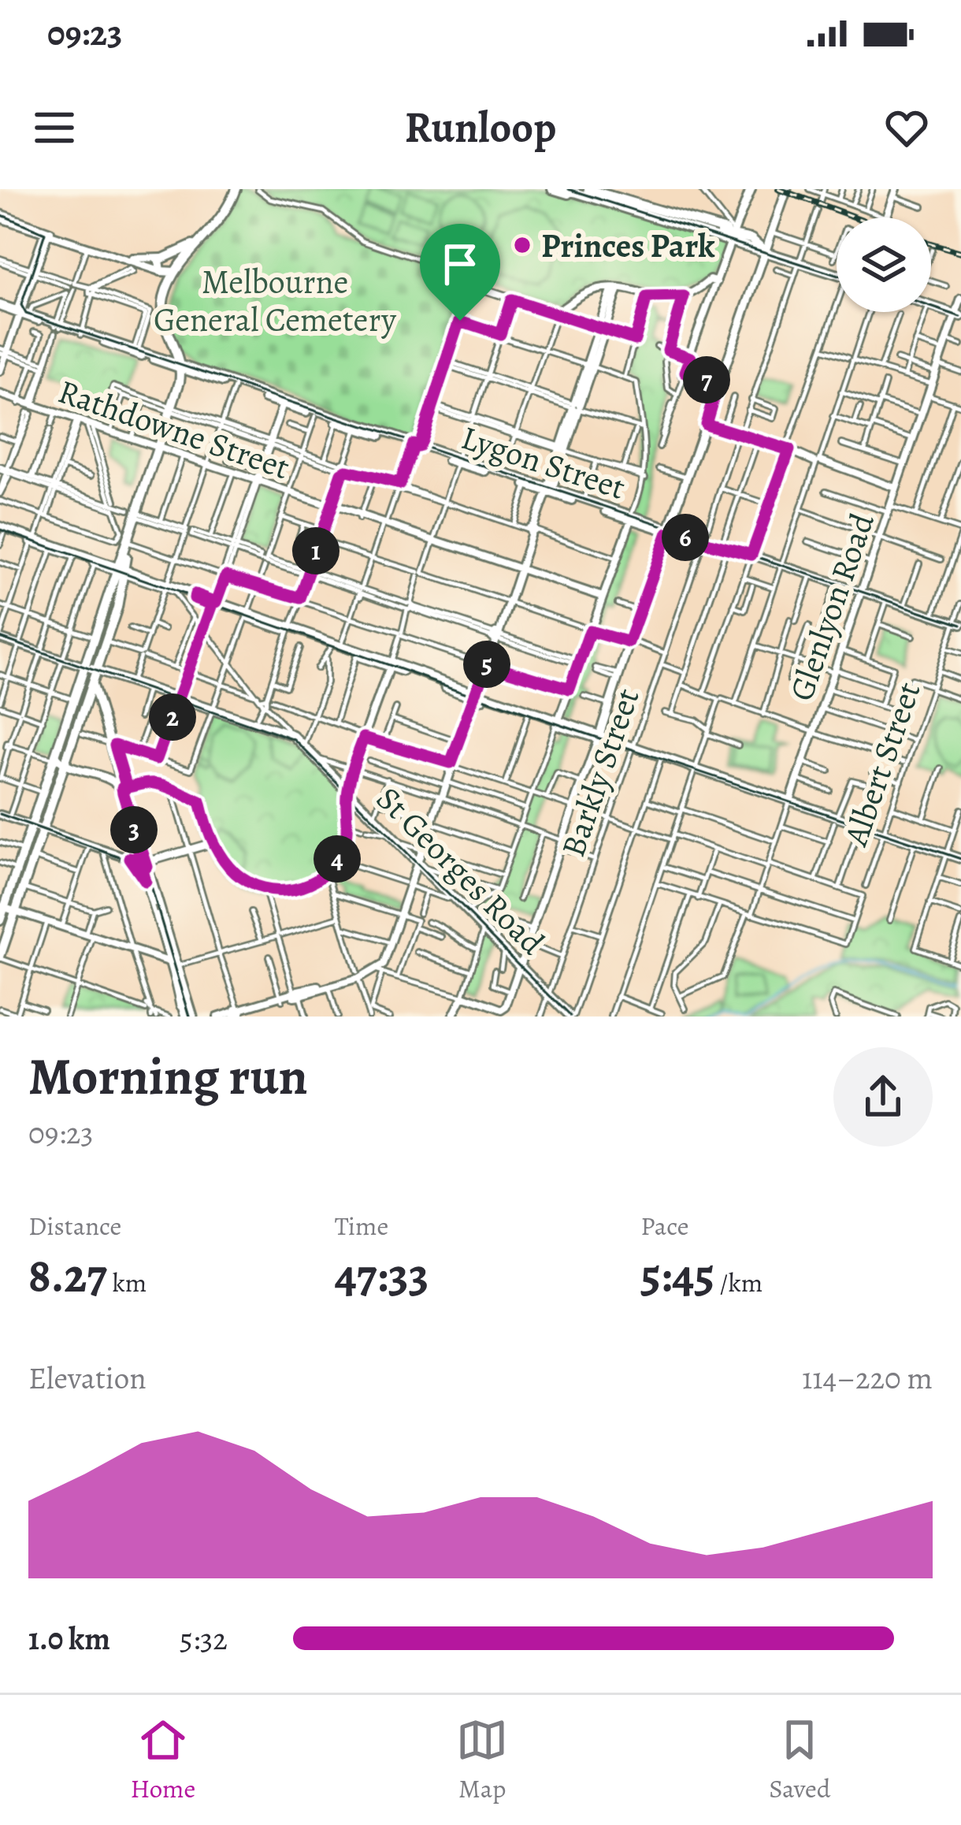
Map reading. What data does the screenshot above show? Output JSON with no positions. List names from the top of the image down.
{
  "streets": {
    "highway": ["St Georges Road"],
    "street": [
      "Rathdowne Street",
      "Lygon Street",
      "Glenlyon Road",
      "Albert Street",
      "Barkly Street"
    ]
  },
  "crossings": [
    ["Lygon Street", "Glenlyon Road"],
    ["Lygon Street", "Albert Street"],
    ["Lygon Street", "Barkly Street"],
    ["Glenlyon Road", "Albert Street"],
    ["Barkly Street", "St Georges Road"]
  ],
  "parks": ["Melbourne General Cemetery"],
  "places": ["Princes Park"],
  "page": {
    "status": "09:23",
    "header": "Runloop",
    "pins": [
      "7",
      "6",
      "1",
      "5",
      "2",
      "3",
      "4"
    ],
    "heading": ["Morning run", "09:23"],
    "stats": [
      ["Distance", "8.27 km"],
      ["Time", "47:33"],
      ["Pace", "5:45 /km"]
    ],
    "chart": ["Elevation", "114–220 m"],
    "list": [
      {
        "name": "1.0 km",
        "note": "5:32"
      }
    ],
    "tabs": ["Home", "Map", "Saved"]
  }
}
